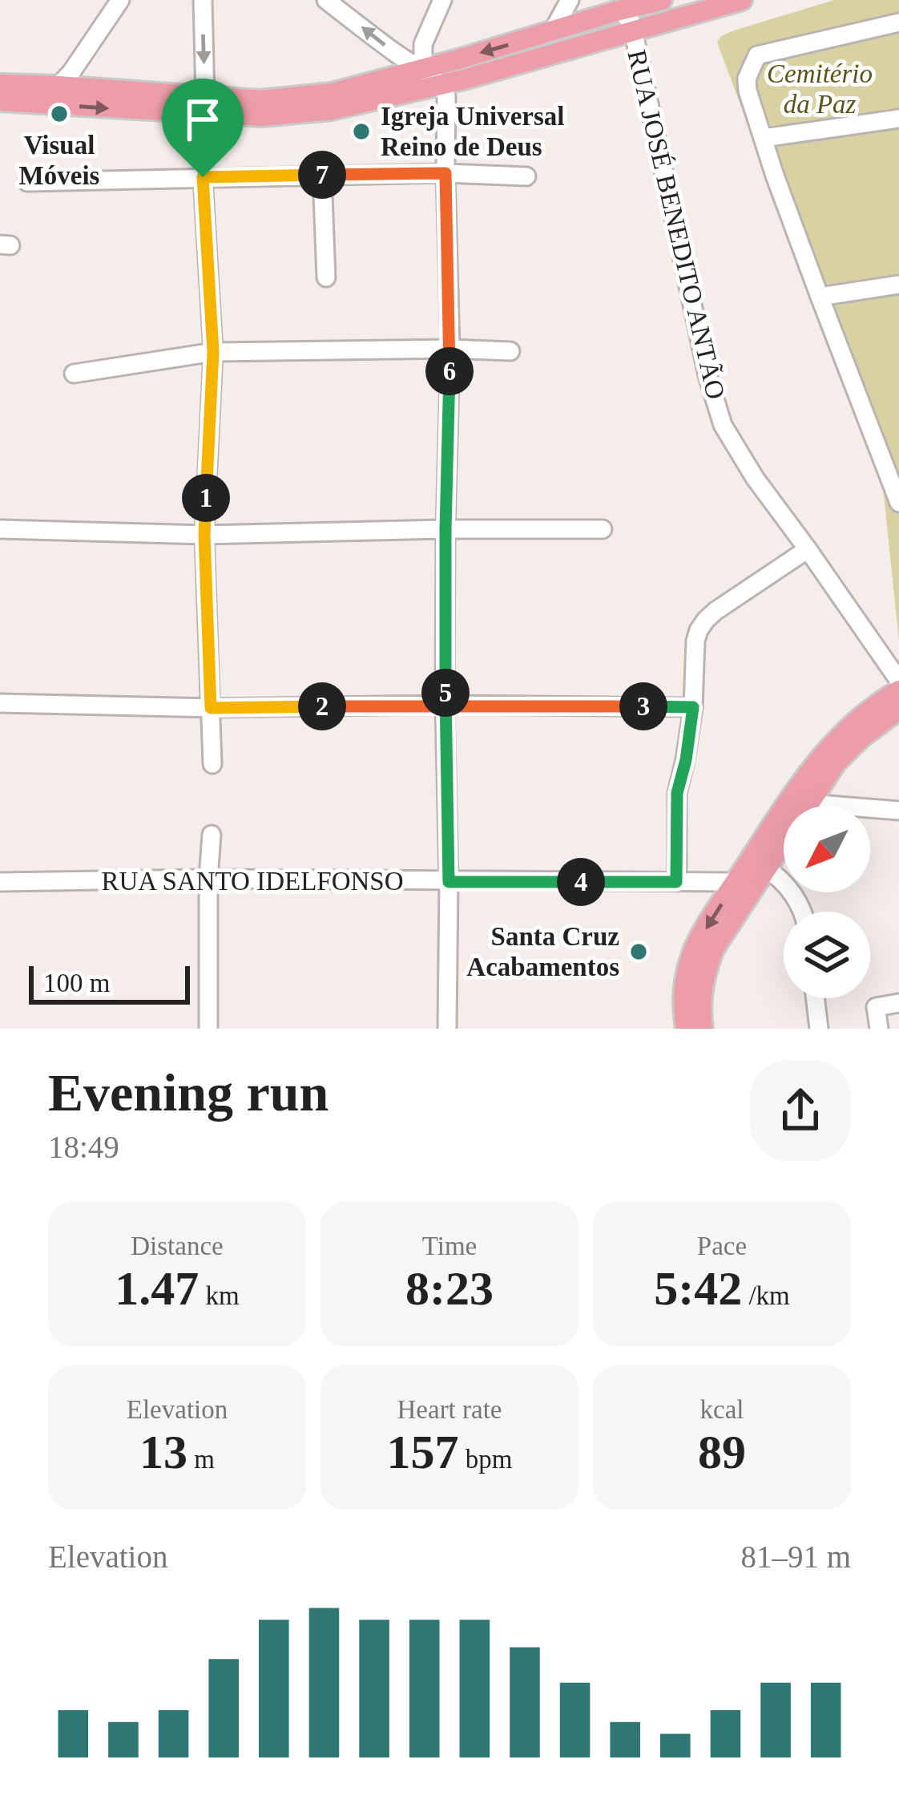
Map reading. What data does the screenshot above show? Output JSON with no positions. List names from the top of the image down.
{
  "streets": {
    "street": ["RUA JOSÉ BENEDITO ANTÃO", "RUA SANTO IDELFONSO"]
  },
  "parks": ["Cemitério da Paz"],
  "places": ["Visual Móveis", "Igreja Universal Reino de Deus", "Santa Cruz Acabamentos"],
  "scale_bar": "100 m",
  "north": "bottom left",
  "page": {
    "pins": [
      "7",
      "6",
      "1",
      "5",
      "2",
      "3",
      "4"
    ],
    "scale": "100 m",
    "heading": ["Evening run", "18:49"],
    "stats": [
      ["Distance", "1.47 km"],
      ["Time", "8:23"],
      ["Pace", "5:42 /km"],
      ["Elevation", "13 m"],
      ["Heart rate", "157 bpm"],
      ["kcal", "89"]
    ],
    "chart": ["Elevation", "81–91 m"]
  }
}
